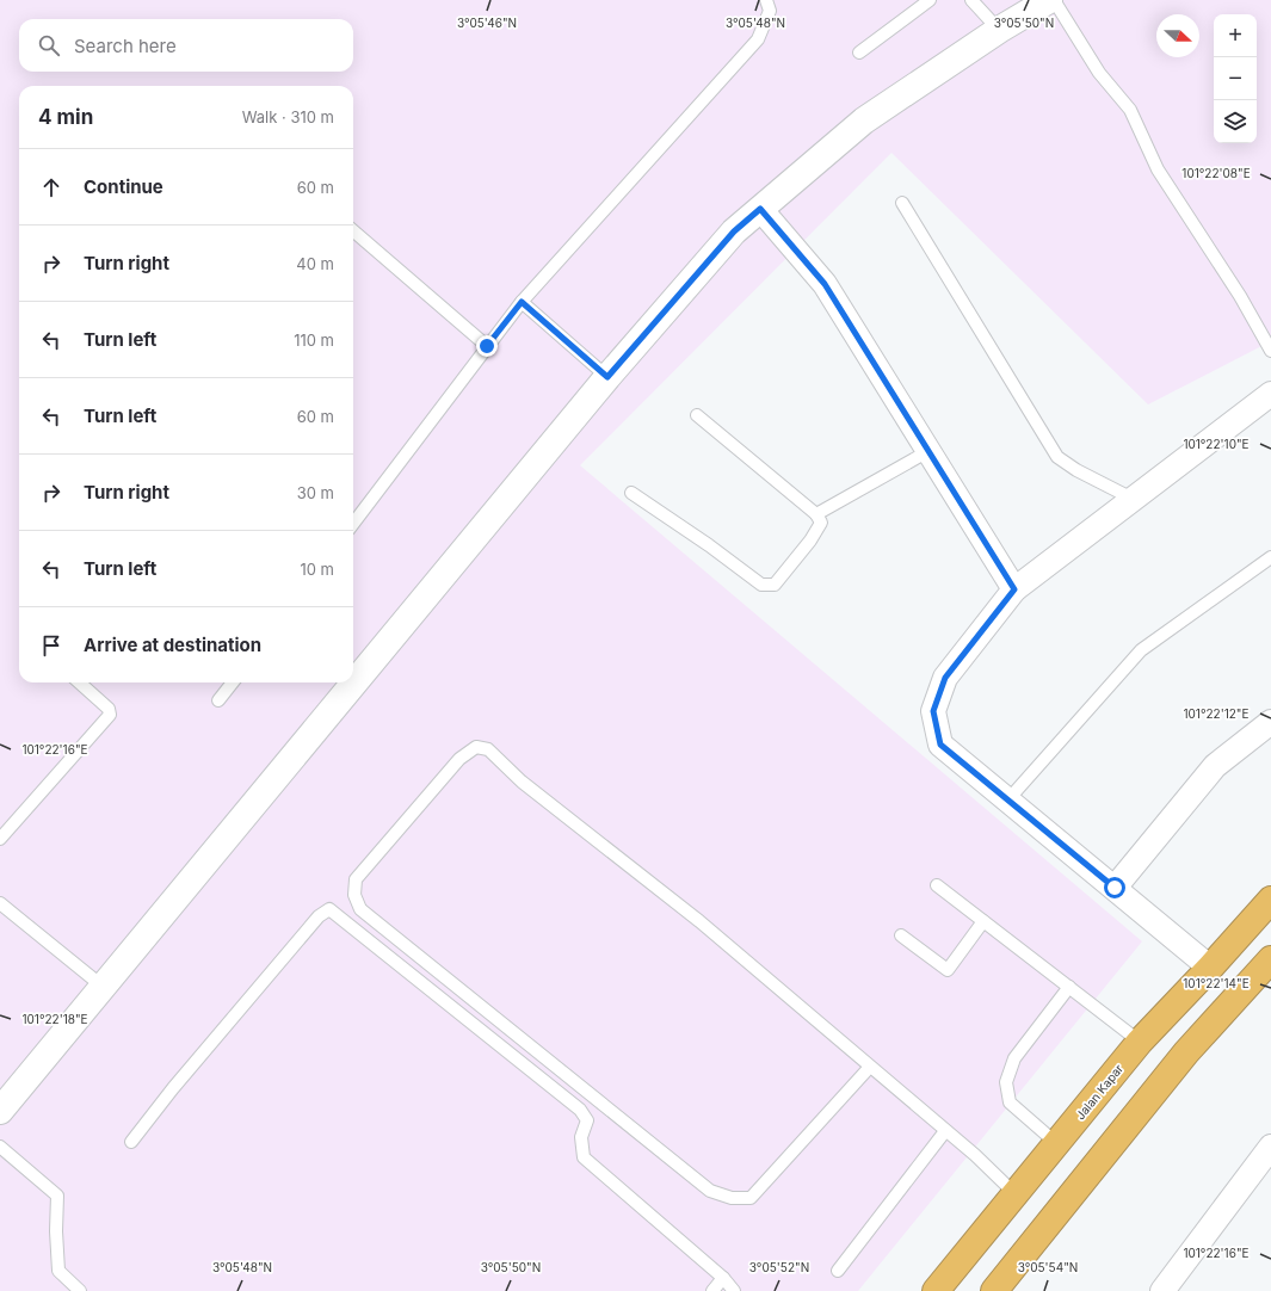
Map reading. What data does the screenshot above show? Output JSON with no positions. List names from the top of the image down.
{
  "streets": {
    "highway": ["Jalan Kapar"]
  },
  "north": "right",
  "page": {
    "map_buttons": ["+", "−"],
    "search": "Search here",
    "heading": ["4 min", "Walk · 310 m"],
    "list": [
      ["Continue", "60 m"],
      ["Turn right", "40 m"],
      ["Turn left", "110 m"],
      ["Turn left", "60 m"],
      ["Turn right", "30 m"],
      ["Turn left", "10 m"],
      "Arrive at destination"
    ]
  },
  "coordinates": [
    "3°05'46\"N",
    "3°05'48\"N",
    "3°05'50\"N",
    "101°22'08\"E",
    "101°22'10\"E",
    "101°22'12\"E",
    "101°22'16\"E",
    "101°22'14\"E",
    "101°22'18\"E",
    "3°05'52\"N",
    "3°05'54\"N"
  ]
}
